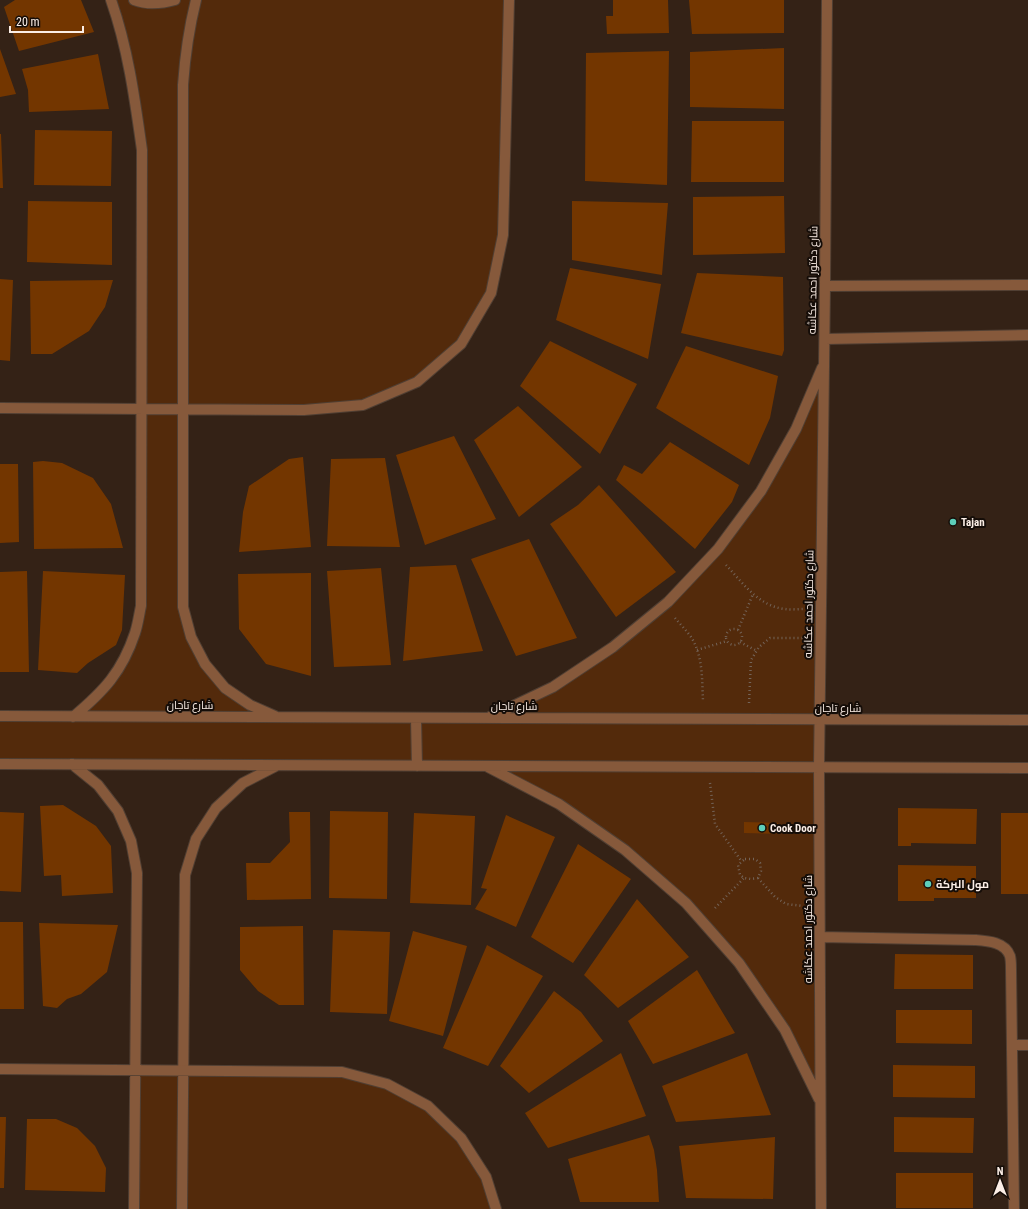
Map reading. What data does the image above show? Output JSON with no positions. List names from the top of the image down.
{
  "streets": {
    "street": ["شارع دكتور احمد عكاشه", "شارع تاجان"]
  },
  "crossings": [
    ["شارع دكتور احمد عكاشه", "شارع تاجان"]
  ],
  "places": ["Tajan", "Cook Door", "مول البركة"],
  "scale_bar": "20 m",
  "north": "top"
}
